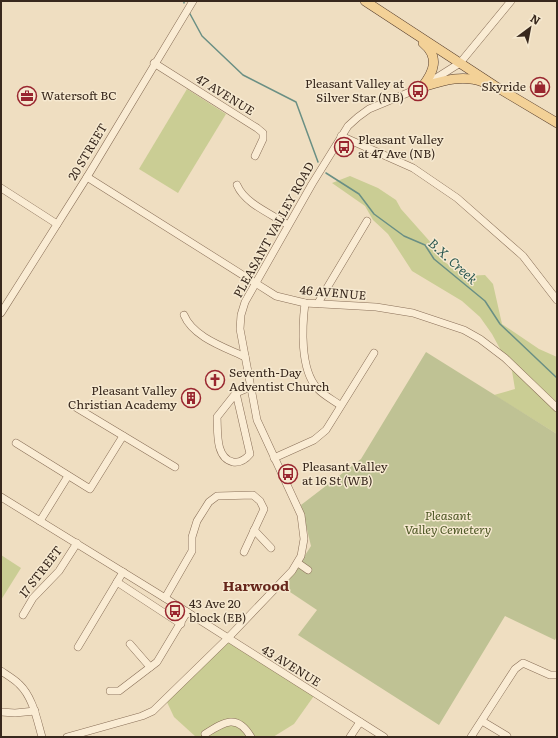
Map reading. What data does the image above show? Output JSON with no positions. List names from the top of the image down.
{
  "streets": {
    "street": [
      "47 AVENUE",
      "20 STREET",
      "PLEASANT VALLEY ROAD",
      "46 AVENUE",
      "17 STREET",
      "43 AVENUE"
    ]
  },
  "crossings": [
    ["47 AVENUE", "20 STREET"],
    ["20 STREET", "46 AVENUE"],
    ["PLEASANT VALLEY ROAD", "46 AVENUE"],
    ["PLEASANT VALLEY ROAD", "43 AVENUE"],
    ["17 STREET", "43 AVENUE"]
  ],
  "districts": ["Harwood"],
  "water": ["B.X. Creek"],
  "parks": ["Pleasant Valley Cemetery"],
  "places": {
    "shop": ["Skyride"],
    "bus stop": [
      "Pleasant Valley at Silver Star (NB)",
      "Pleasant Valley at 47 Ave (NB)",
      "Pleasant Valley at 16 St (WB)",
      "43 Ave 20 block (EB)"
    ],
    "office": ["Watersoft BC"],
    "church": ["Seventh-Day Adventist Church"],
    "building": ["Pleasant Valley Christian Academy"]
  },
  "north": "top right"
}
